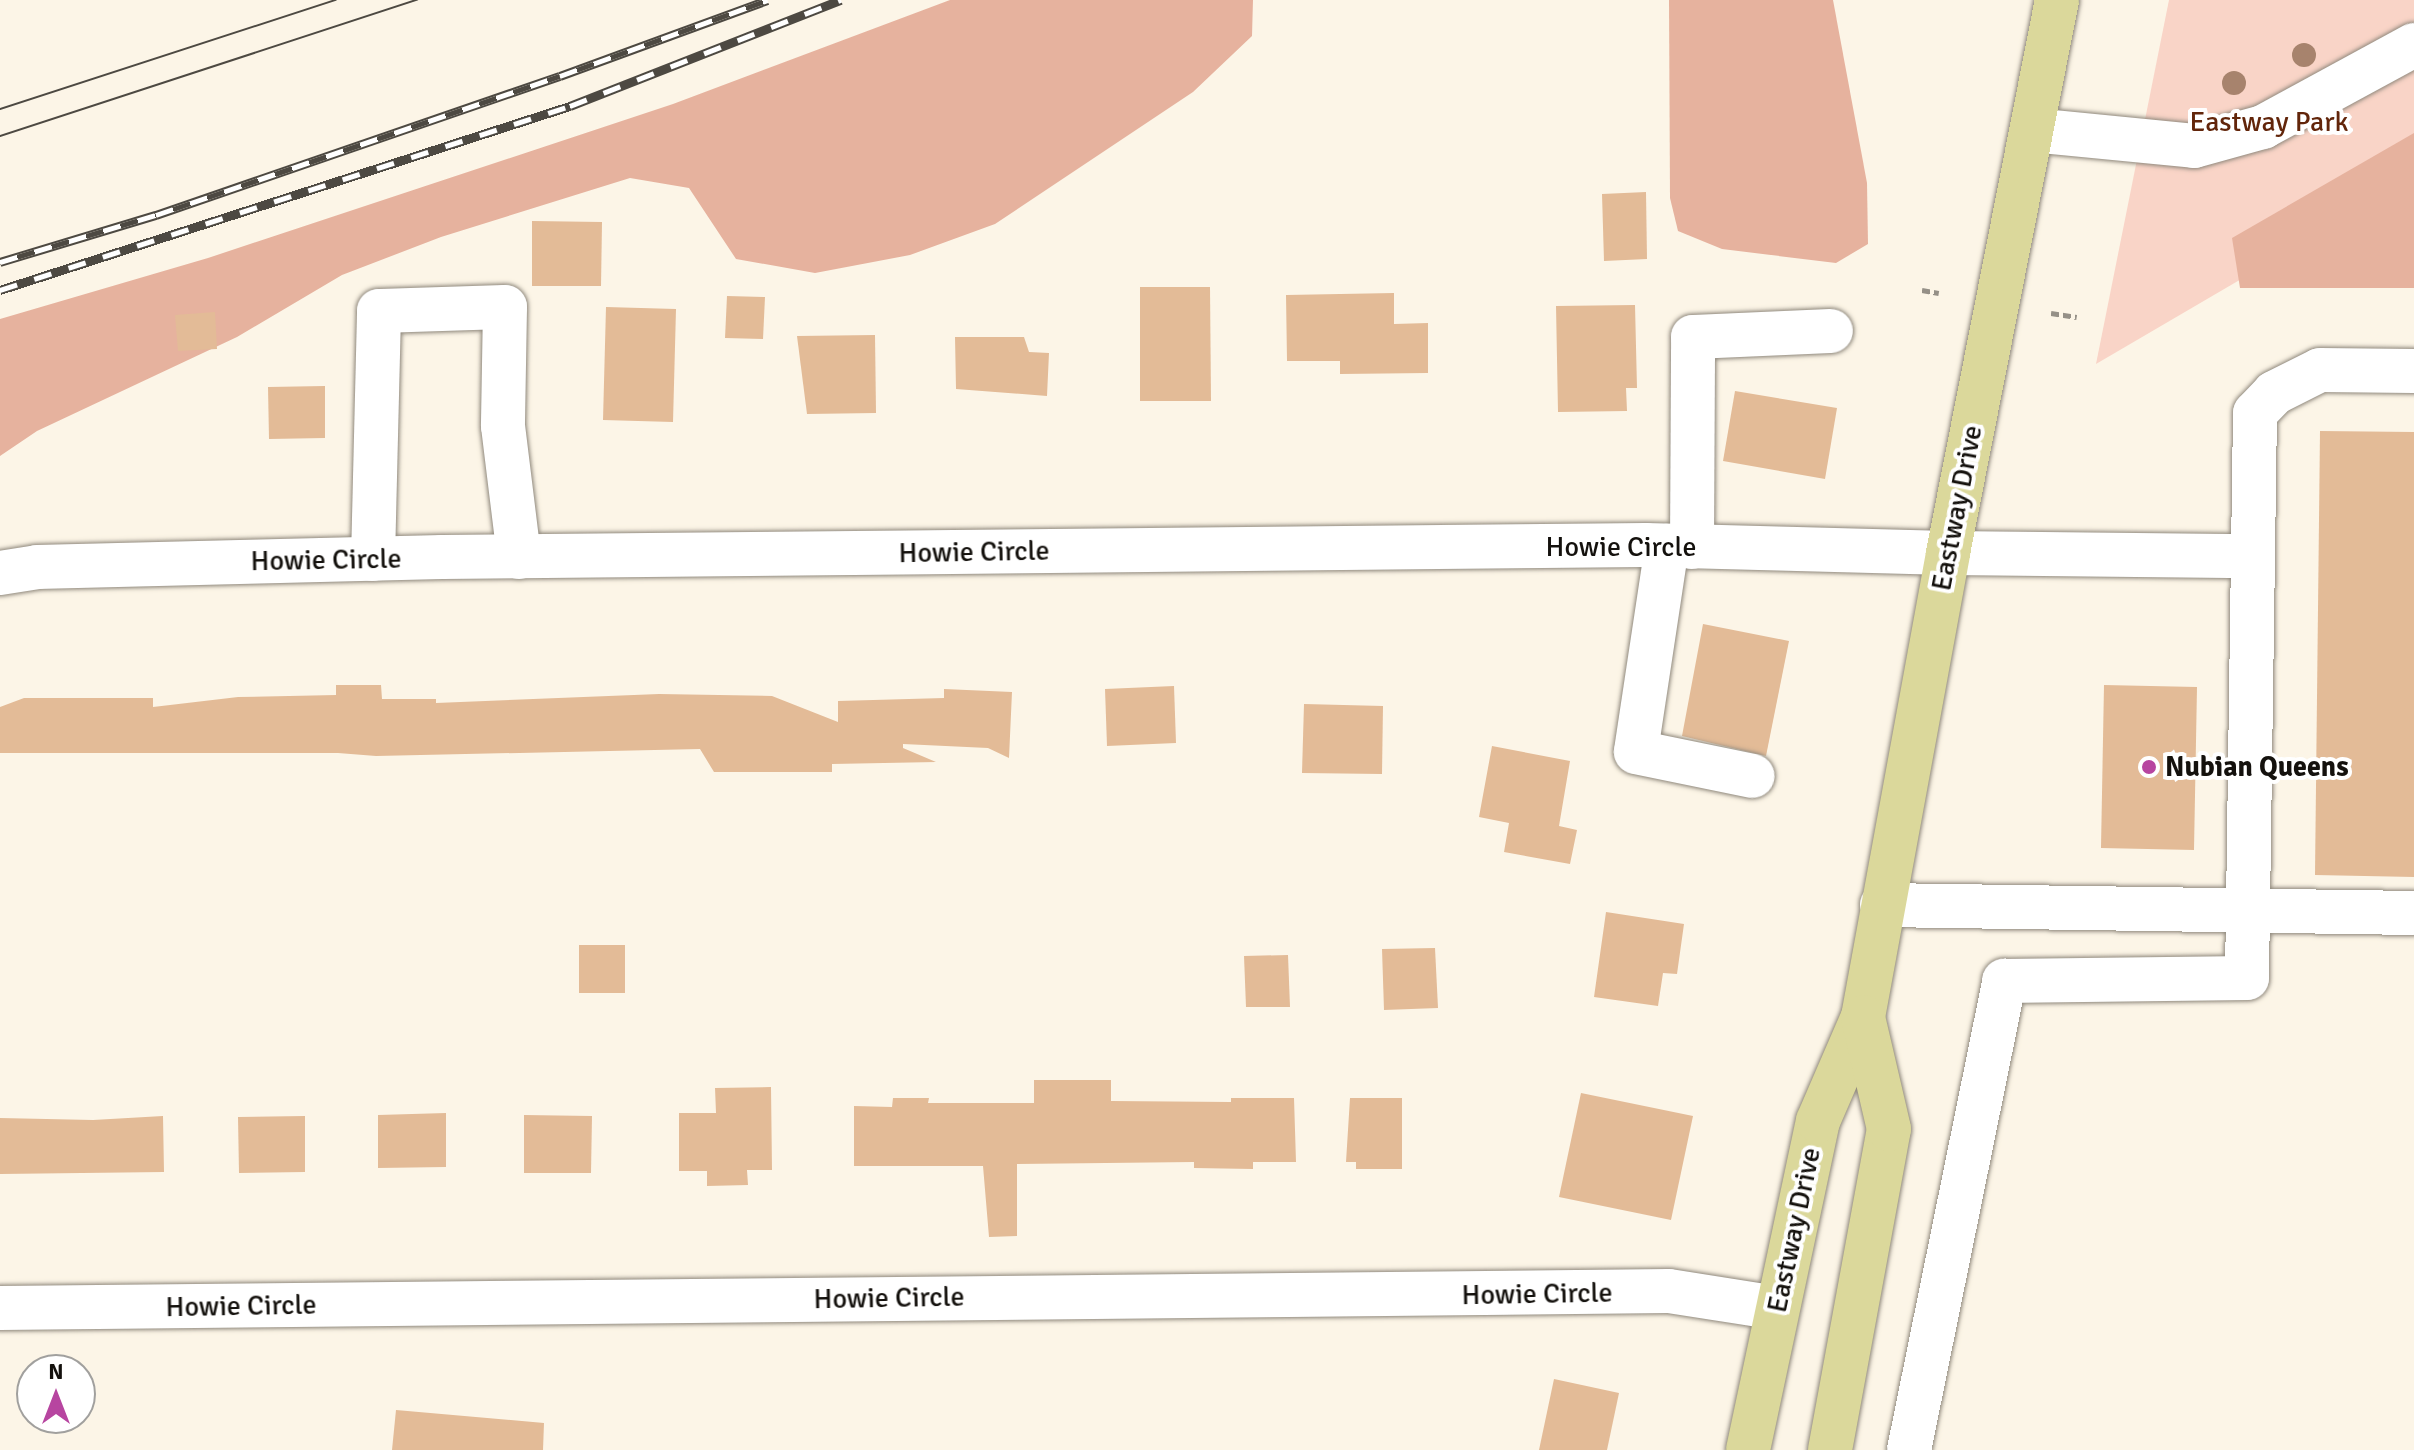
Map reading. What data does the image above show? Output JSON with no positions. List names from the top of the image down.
{
  "streets": {
    "main road": ["Eastway Drive"],
    "street": ["Howie Circle"]
  },
  "crossings": [
    ["Eastway Drive", "Howie Circle"]
  ],
  "parks": ["Eastway Park"],
  "places": ["Nubian Queens"],
  "north": "top"
}
